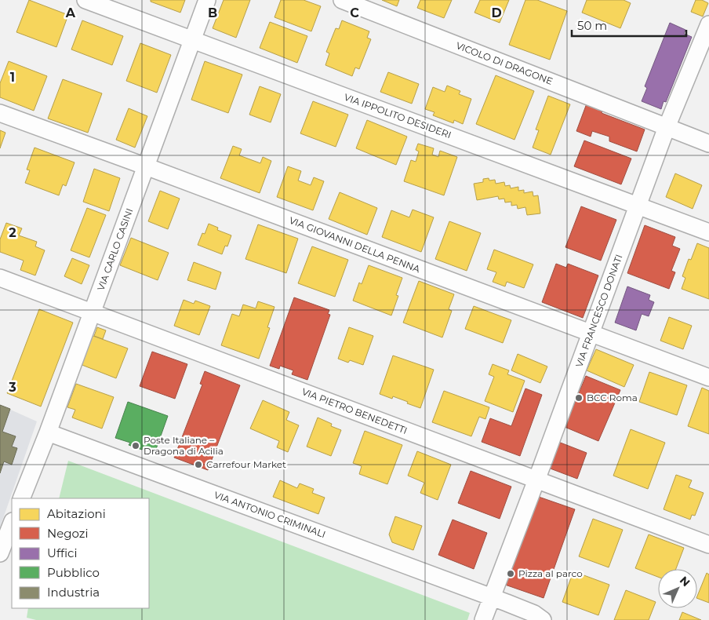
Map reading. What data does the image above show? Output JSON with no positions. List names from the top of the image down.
{
  "streets": {
    "street": [
      "VICOLO DI DRAGONE",
      "VIA IPPOLITO DESIDERI",
      "VIA GIOVANNI DELLA PENNA",
      "VIA CARLO CASINI",
      "VIA FRANCESCO DONATI",
      "VIA PIETRO BENEDETTI",
      "VIA ANTONIO CRIMINALI"
    ]
  },
  "crossings": [
    ["VICOLO DI DRAGONE", "VIA FRANCESCO DONATI"],
    ["VIA IPPOLITO DESIDERI", "VIA CARLO CASINI"],
    ["VIA IPPOLITO DESIDERI", "VIA FRANCESCO DONATI"],
    ["VIA GIOVANNI DELLA PENNA", "VIA CARLO CASINI"],
    ["VIA GIOVANNI DELLA PENNA", "VIA FRANCESCO DONATI"],
    ["VIA CARLO CASINI", "VIA PIETRO BENEDETTI"],
    ["VIA CARLO CASINI", "VIA ANTONIO CRIMINALI"],
    ["VIA FRANCESCO DONATI", "VIA PIETRO BENEDETTI"],
    ["VIA FRANCESCO DONATI", "VIA ANTONIO CRIMINALI"]
  ],
  "places": [
    "BCC Roma",
    "Poste Italiane – Dragona di Acilia",
    "Carrefour Market",
    "Pizza al parco"
  ],
  "legend": [
    "Abitazioni",
    "Negozi",
    "Uffici",
    "Pubblico",
    "Industria"
  ],
  "scale_bar": "50 m",
  "north": "top right",
  "grid": {
    "columns": [
      "A",
      "B",
      "C",
      "D"
    ],
    "rows": ["1", "2", "3"]
  }
}
